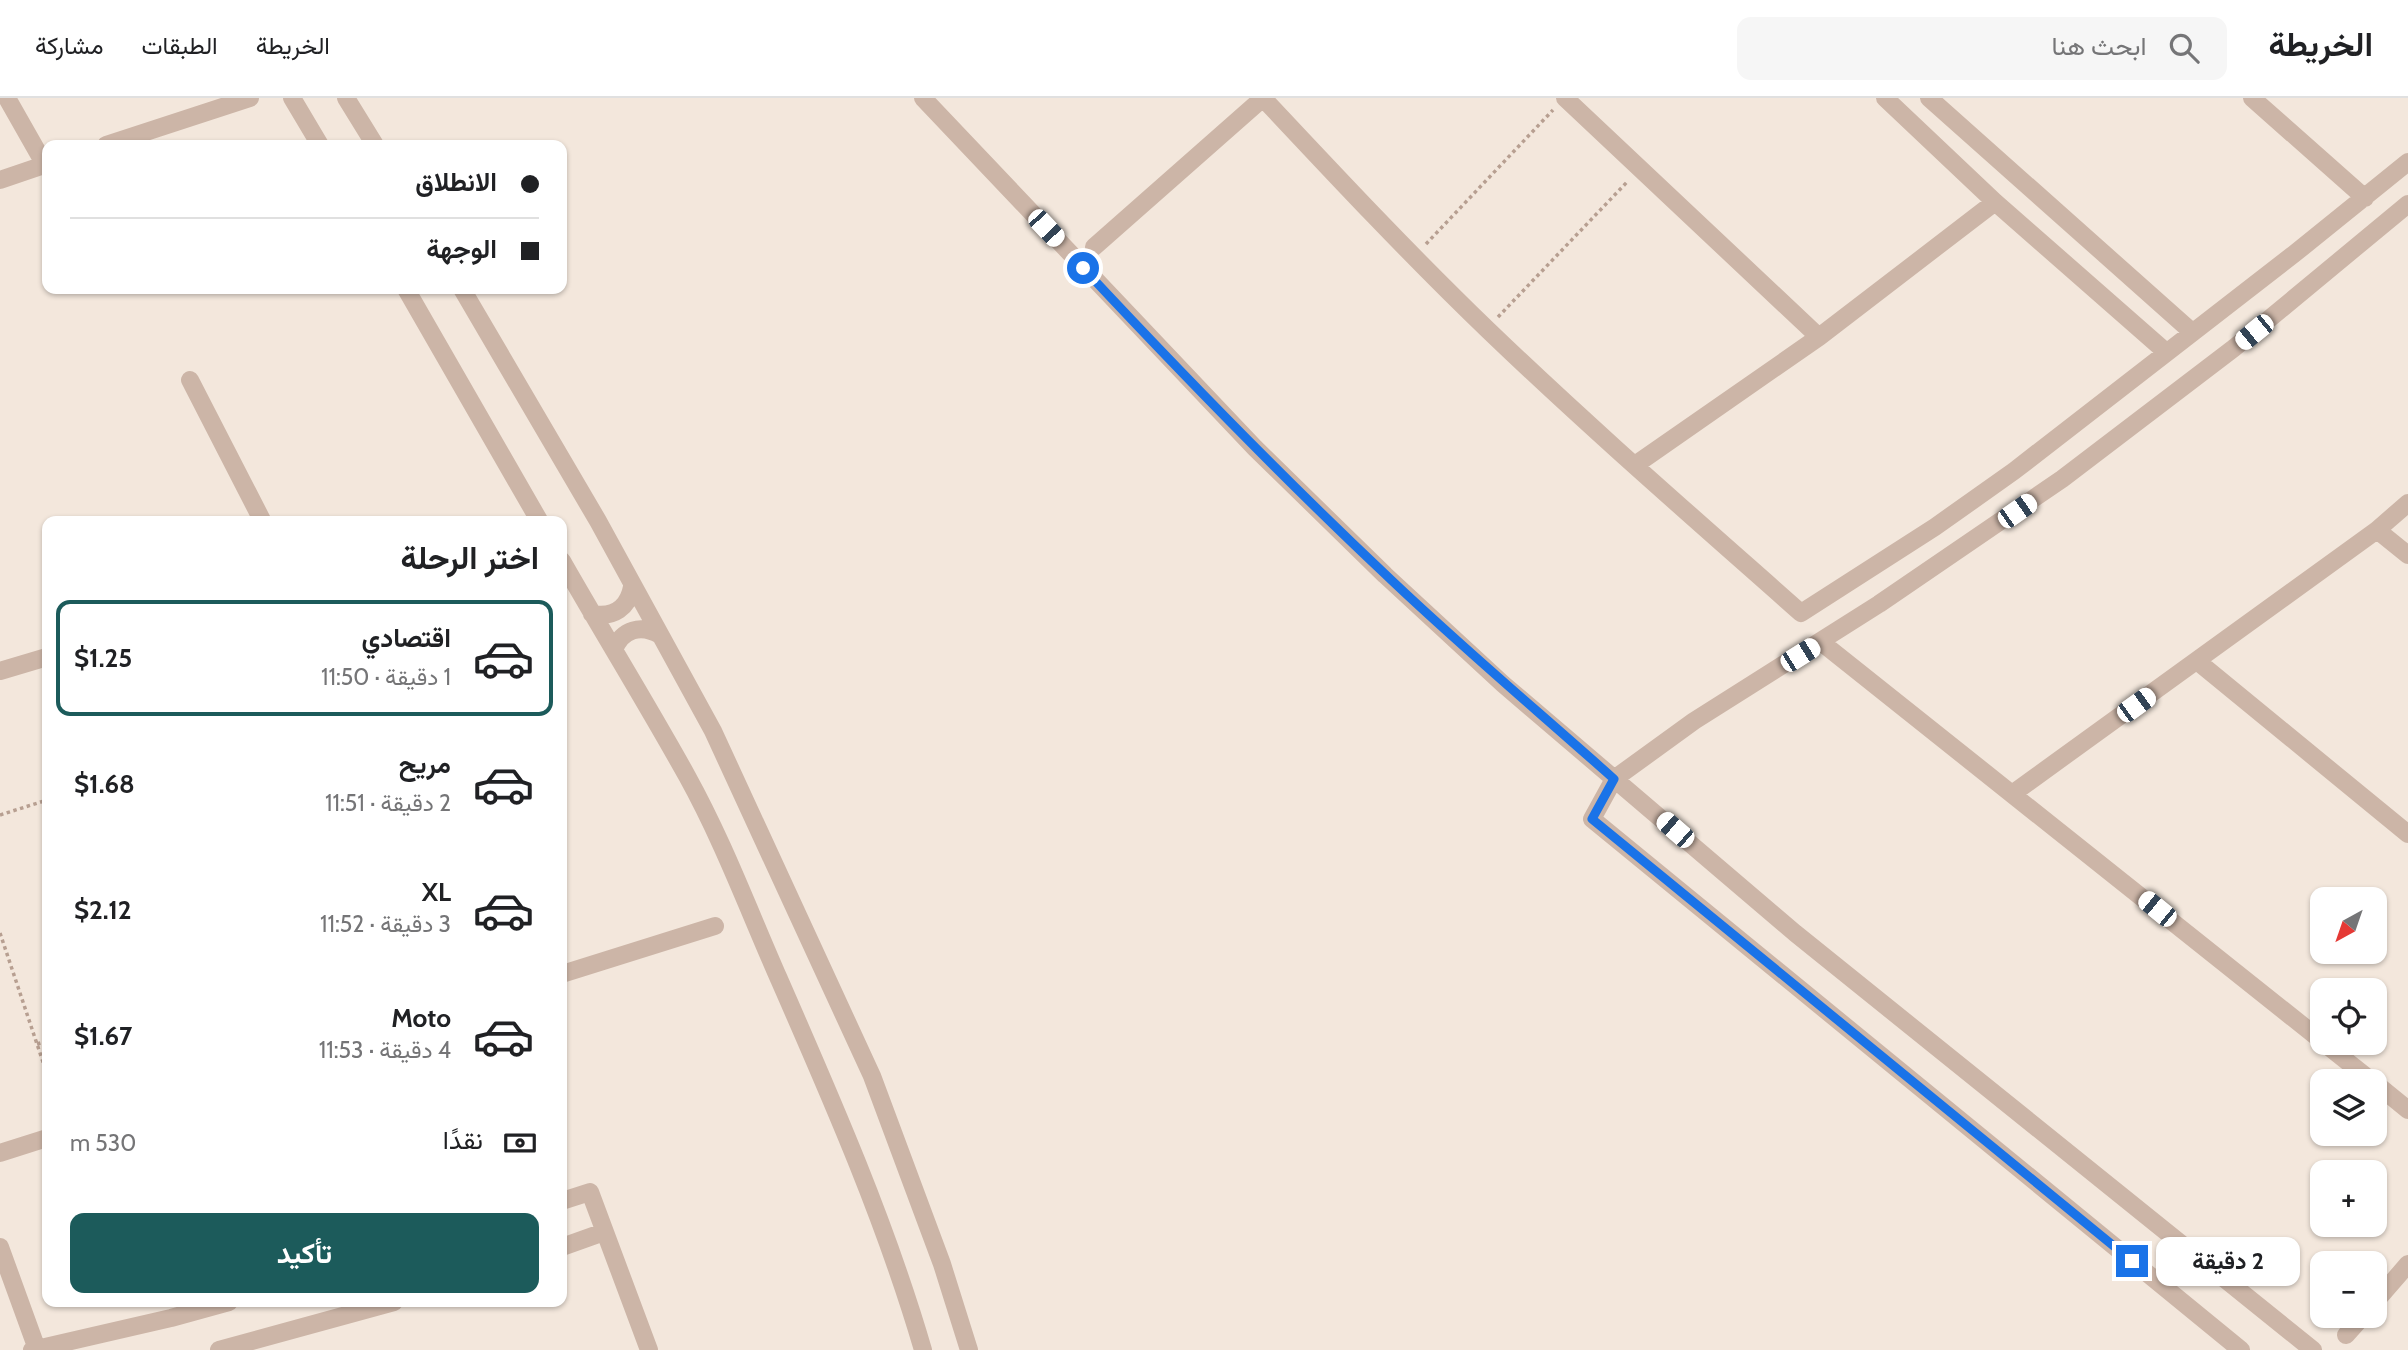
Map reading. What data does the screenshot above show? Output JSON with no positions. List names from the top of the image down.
{
  "north": "bottom left",
  "page": {
    "header": "الخريطة",
    "search": "ابحث هنا",
    "nav": ["الخريطة", "الطبقات", "مشاركة"],
    "banner": ["الانطلاق", "الوجهة"],
    "heading": "اختر الرحلة",
    "list": [
      {
        "name": "اقتصادي",
        "note": "1 دقيقة · 11:50",
        "value": "$1.25"
      },
      {
        "name": "مريح",
        "note": "2 دقيقة · 11:51",
        "value": "$1.68"
      },
      {
        "name": "XL",
        "note": "3 دقيقة · 11:52",
        "value": "$2.12"
      },
      {
        "name": "Moto",
        "note": "4 دقيقة · 11:53",
        "value": "$1.67"
      }
    ],
    "map_buttons": ["+", "−"],
    "pay": ["نقدًا", "530 m"],
    "buttons": "تأكيد",
    "bubble": "2 دقيقة"
  }
}
